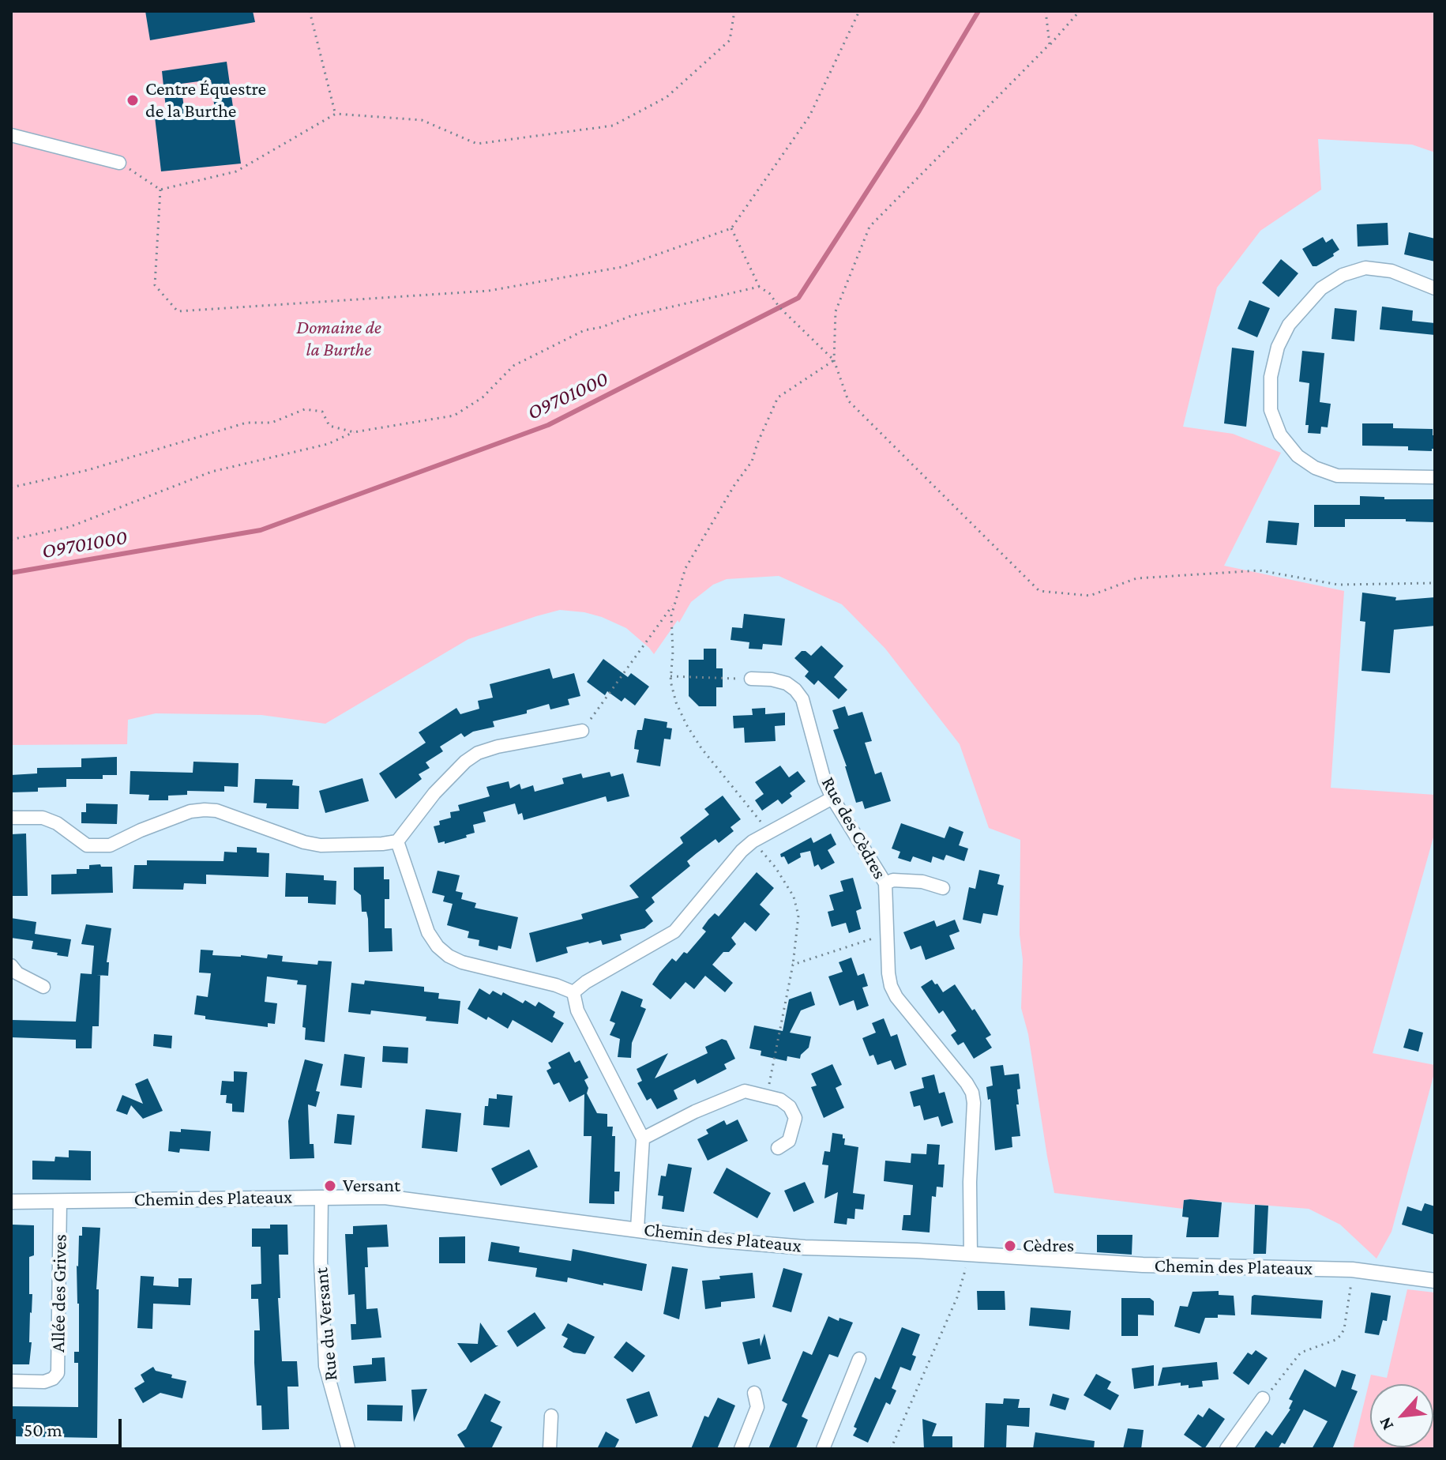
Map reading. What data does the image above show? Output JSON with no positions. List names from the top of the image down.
{
  "streets": {
    "street": [
      "Rue des Cèdres",
      "Chemin des Plateaux",
      "Allée des Grives",
      "Rue du Versant"
    ]
  },
  "crossings": [
    ["Rue des Cèdres", "Chemin des Plateaux"],
    ["Chemin des Plateaux", "Allée des Grives"],
    ["Chemin des Plateaux", "Rue du Versant"]
  ],
  "water": ["O9701000"],
  "parks": ["Domaine de la Burthe"],
  "places": ["Centre Équestre de la Burthe", "Versant", "Cèdres"],
  "scale_bar": "50 m",
  "north": "bottom left"
}
